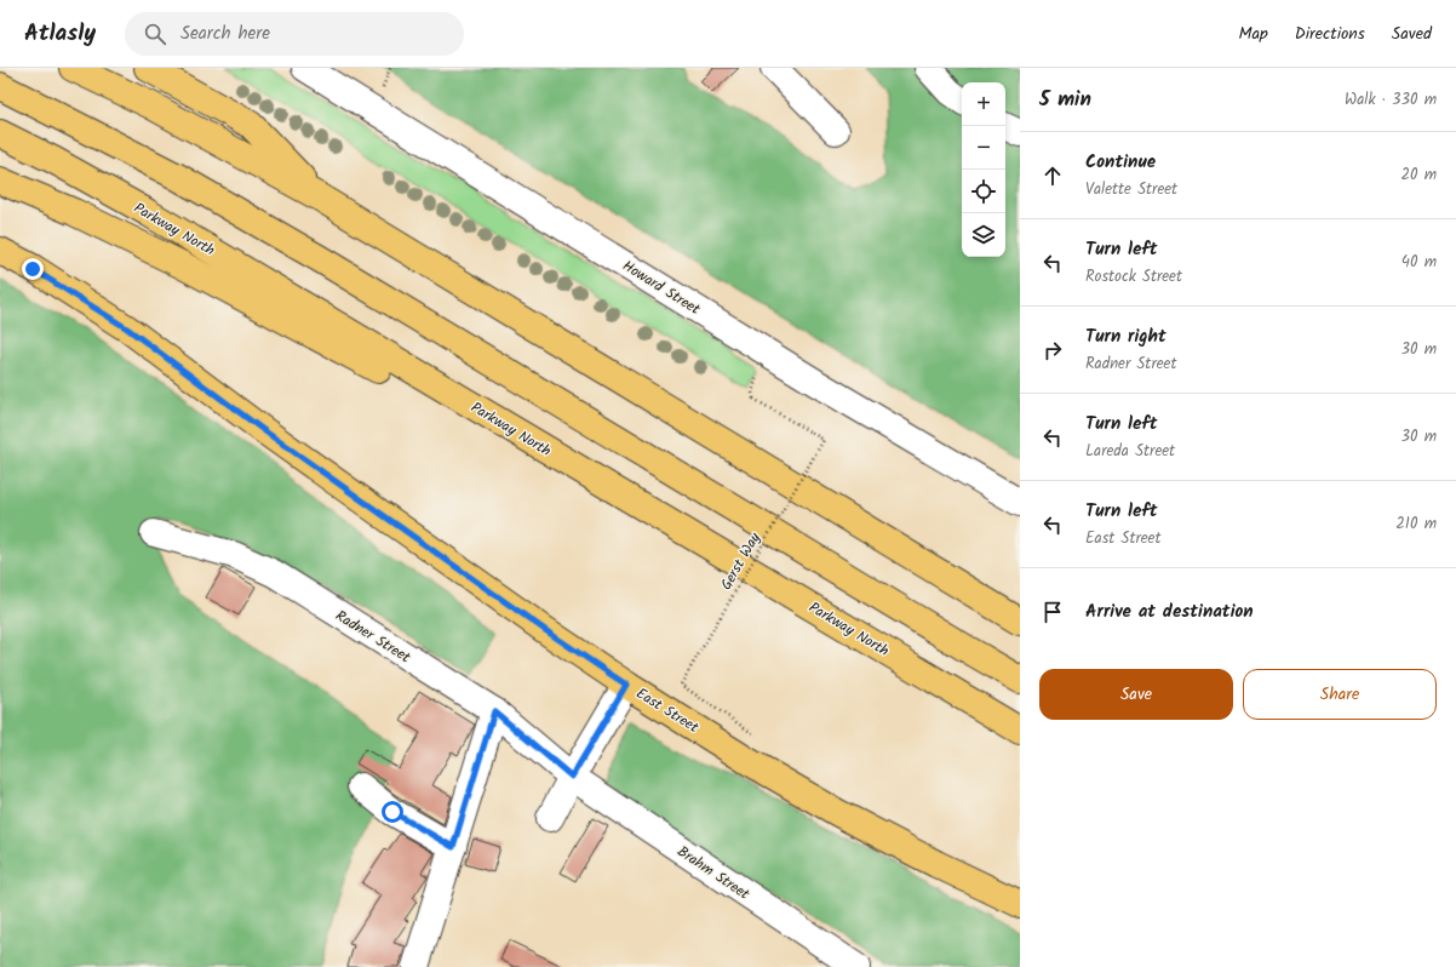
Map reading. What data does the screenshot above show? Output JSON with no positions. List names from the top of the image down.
{
  "streets": {
    "main road": ["Parkway North", "East Street"],
    "street": ["Howard Street", "Radner Street", "Brahm Street"],
    "path": ["Gerst Way"]
  },
  "crossings": [
    ["Radner Street", "Brahm Street"]
  ],
  "page": {
    "header": "Atlasly",
    "search": "Search here",
    "nav": ["Map", "Directions", "Saved"],
    "heading": ["5 min", "Walk · 330 m"],
    "map_buttons": ["+", "−"],
    "list": [
      ["Continue", "Valette Street", "20 m"],
      ["Turn left", "Rostock Street", "40 m"],
      ["Turn right", "Radner Street", "30 m"],
      ["Turn left", "Lareda Street", "30 m"],
      ["Turn left", "East Street", "210 m"],
      "Arrive at destination"
    ],
    "buttons": ["Save", "Share"]
  }
}
